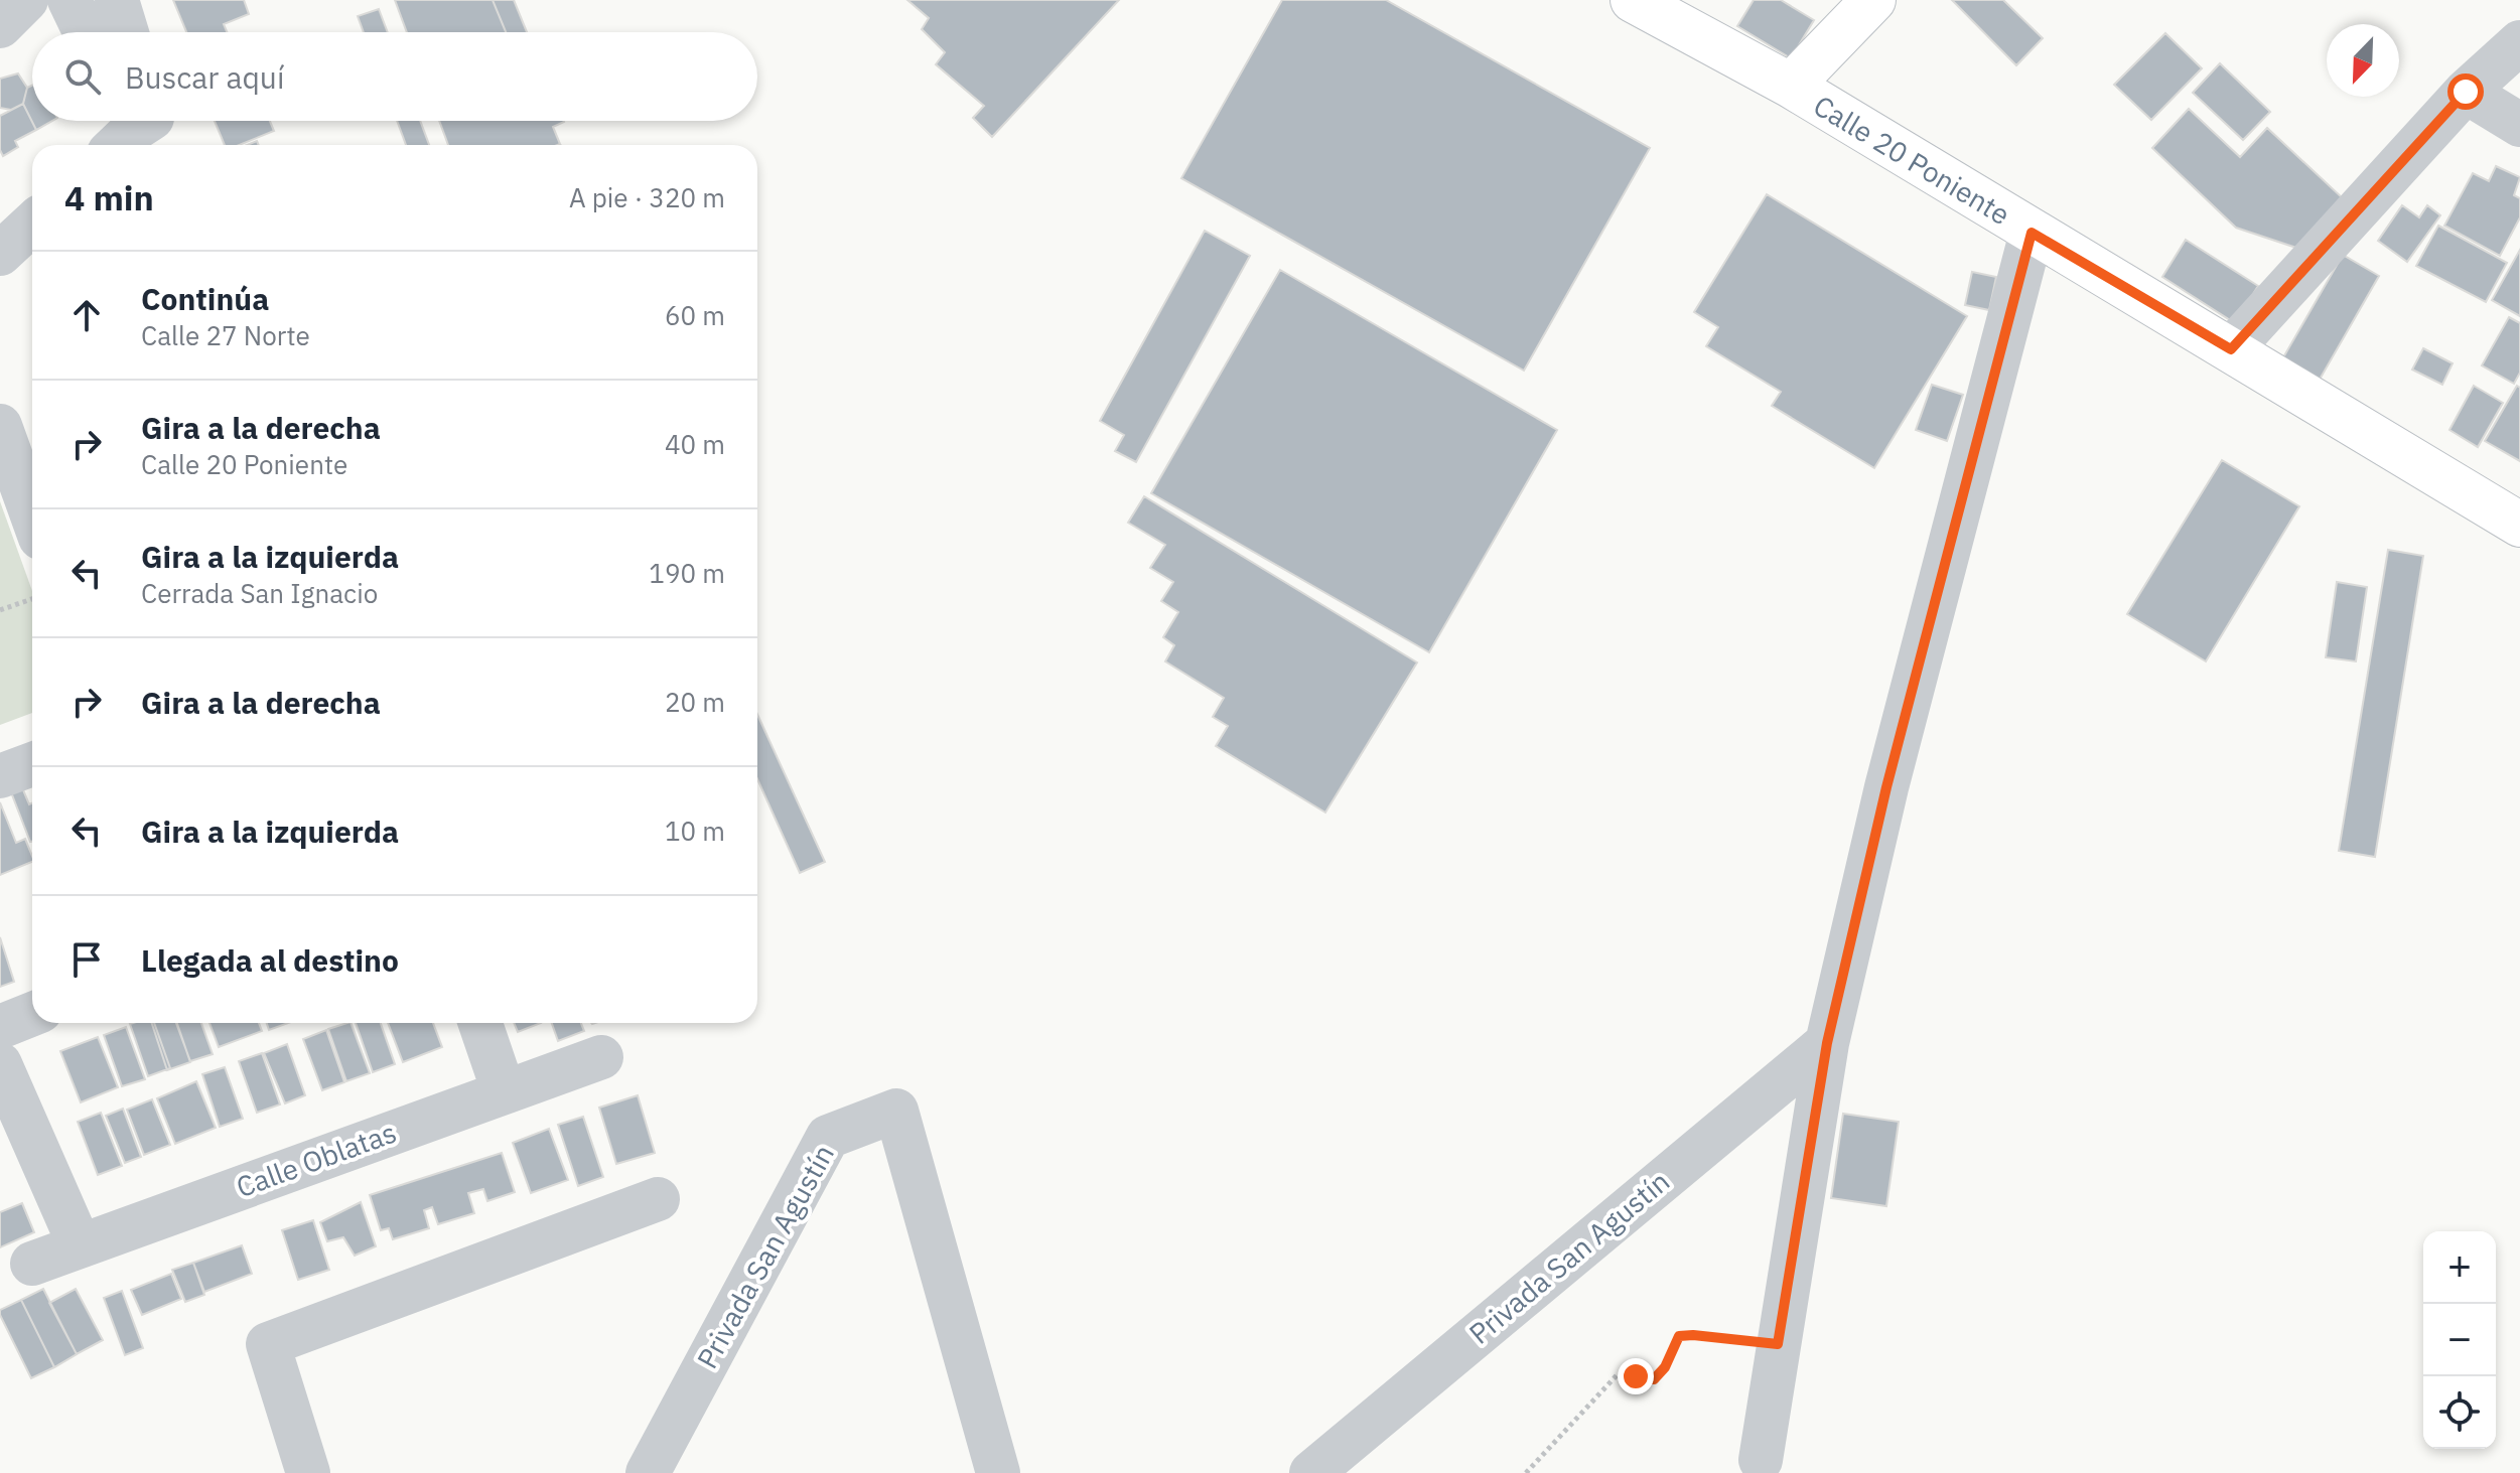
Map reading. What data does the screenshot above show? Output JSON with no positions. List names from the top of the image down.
{
  "streets": {
    "main road": ["Calle 20 Poniente"],
    "street": ["Calle Oblatas", "Privada San Agustín"]
  },
  "north": "bottom left",
  "page": {
    "search": "Buscar aquí",
    "heading": ["4 min", "A pie · 320 m"],
    "list": [
      ["Continúa", "Calle 27 Norte", "60 m"],
      ["Gira a la derecha", "Calle 20 Poniente", "40 m"],
      ["Gira a la izquierda", "Cerrada San Ignacio", "190 m"],
      ["Gira a la derecha", "20 m"],
      ["Gira a la izquierda", "10 m"],
      "Llegada al destino"
    ],
    "map_buttons": ["+", "−"]
  }
}
